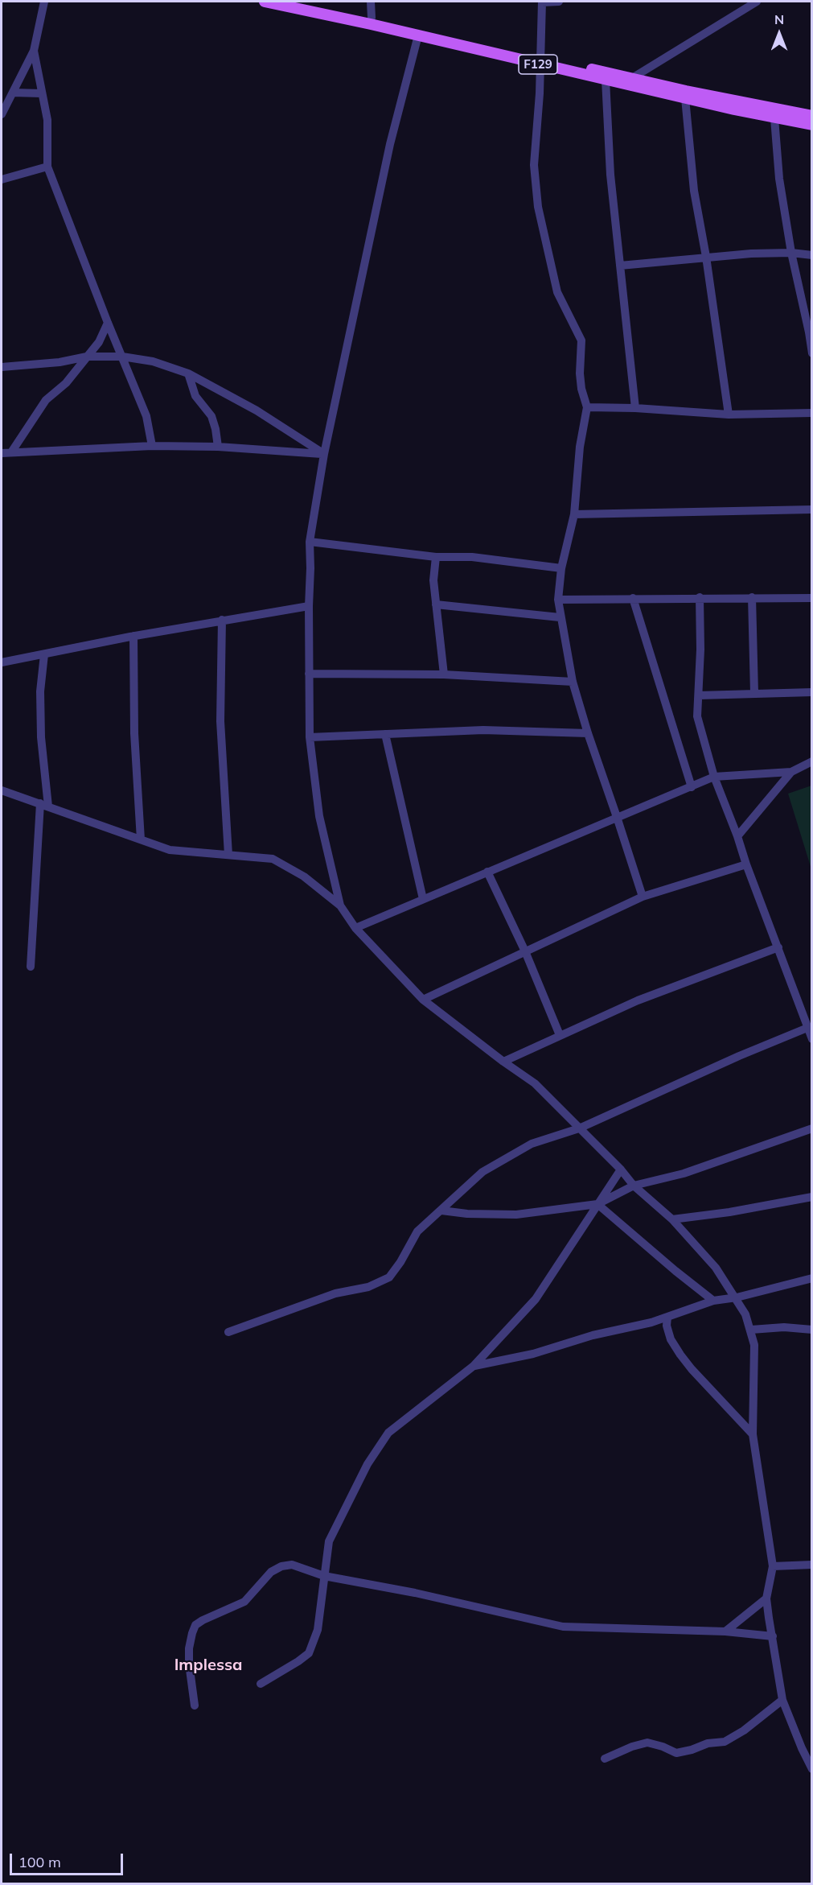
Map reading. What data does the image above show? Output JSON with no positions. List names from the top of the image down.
{
  "streets": {
    "main road": ["F129"]
  },
  "districts": ["Implessa"],
  "scale_bar": "100 m",
  "north": "top"
}
